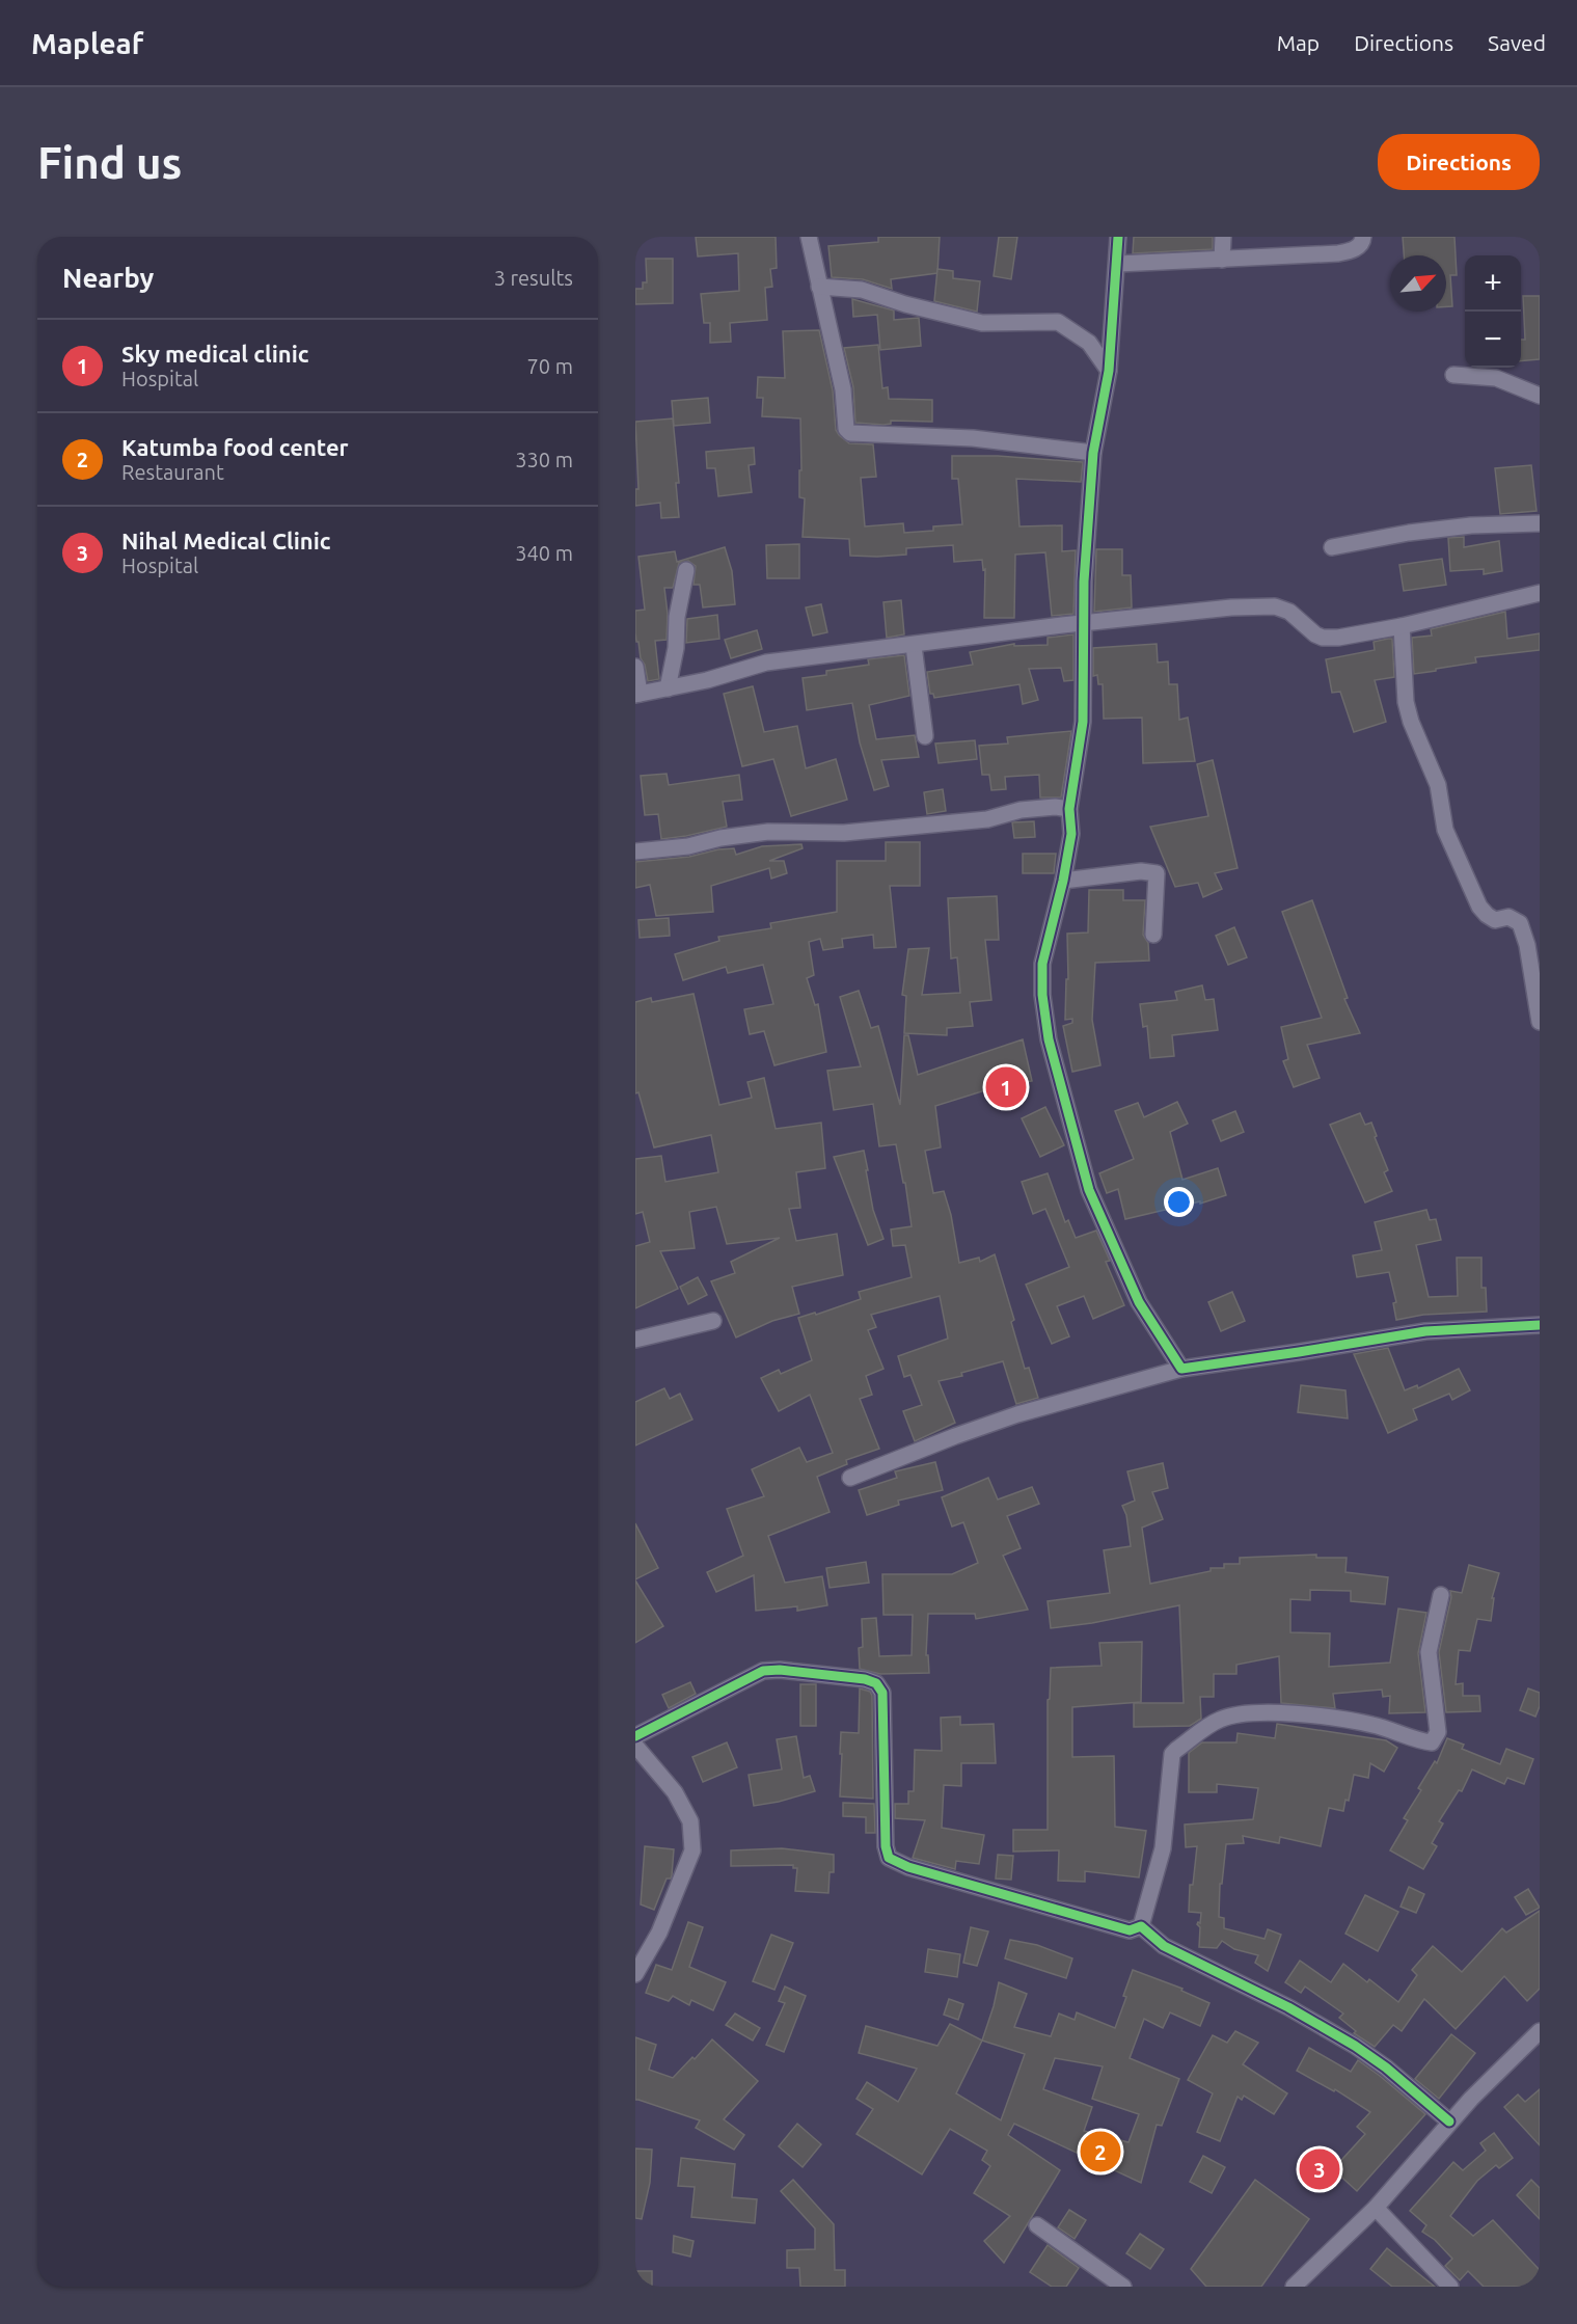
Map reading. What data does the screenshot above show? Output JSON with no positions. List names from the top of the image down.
{
  "north": "top right",
  "page": {
    "header": "Mapleaf",
    "nav": ["Map", "Directions", "Saved"],
    "buttons": "Directions",
    "title": "Find us",
    "heading": ["Nearby", "3 results"],
    "map_buttons": ["+", "−"],
    "list": [
      {
        "mark": "1",
        "name": "Sky medical clinic",
        "note": "Hospital",
        "value": "70 m"
      },
      {
        "mark": "2",
        "name": "Katumba food center",
        "note": "Restaurant",
        "value": "330 m"
      },
      {
        "mark": "3",
        "name": "Nihal Medical Clinic",
        "note": "Hospital",
        "value": "340 m"
      }
    ],
    "pins": ["1", "2", "3"]
  }
}
